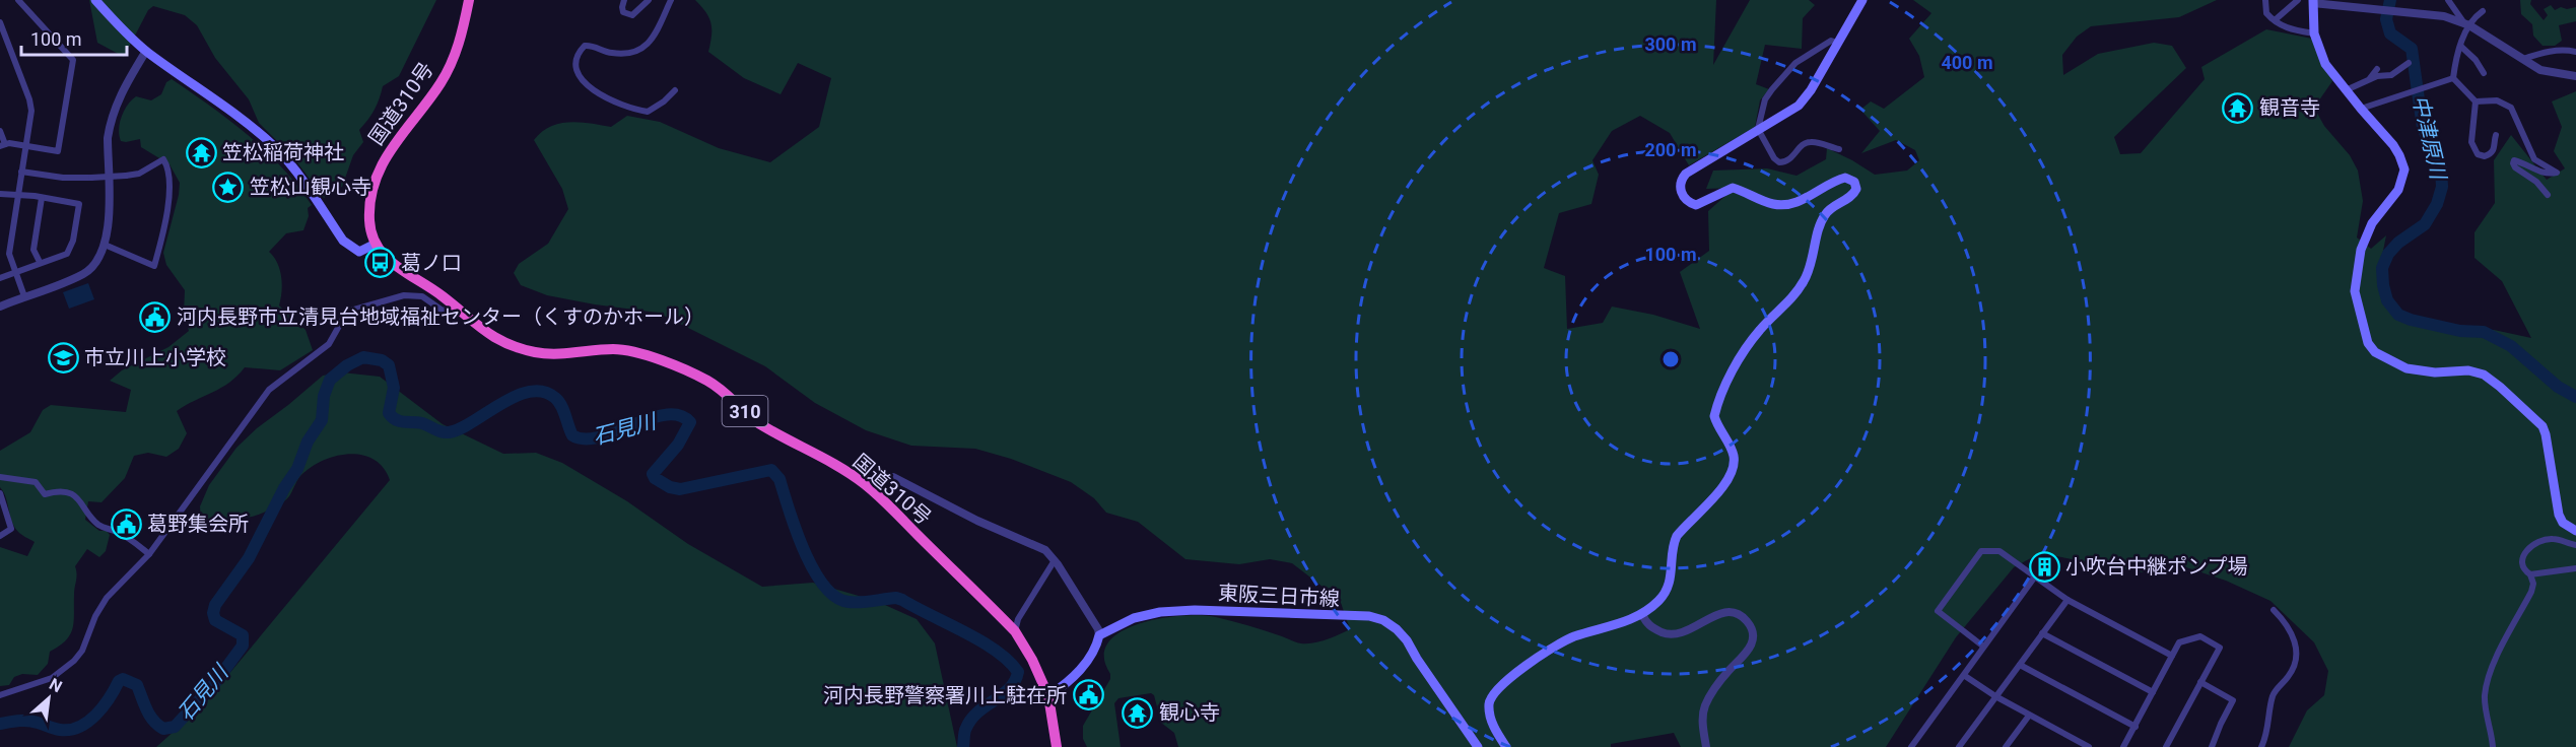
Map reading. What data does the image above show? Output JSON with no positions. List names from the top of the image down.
{
  "streets": {
    "highway": ["国道310号", "310"],
    "main road": ["東阪三日市線"]
  },
  "water": ["中津原川", "石見川"],
  "places": {
    "temple": ["観音寺", "笠松稲荷神社", "観心寺"],
    "place": ["笠松山観心寺"],
    "bus stop": ["葛ノ口"],
    "public building": ["河内長野市立清見台地域福祉センター（くすのかホール）", "葛野集会所", "河内長野警察署川上駐在所"],
    "school or university": ["市立川上小学校"],
    "building": ["小吹台中継ポンプ場"]
  },
  "scale_bar": "100 m",
  "north": "top right",
  "rings": [
    "300 m",
    "400 m",
    "200 m",
    "100 m"
  ]
}
